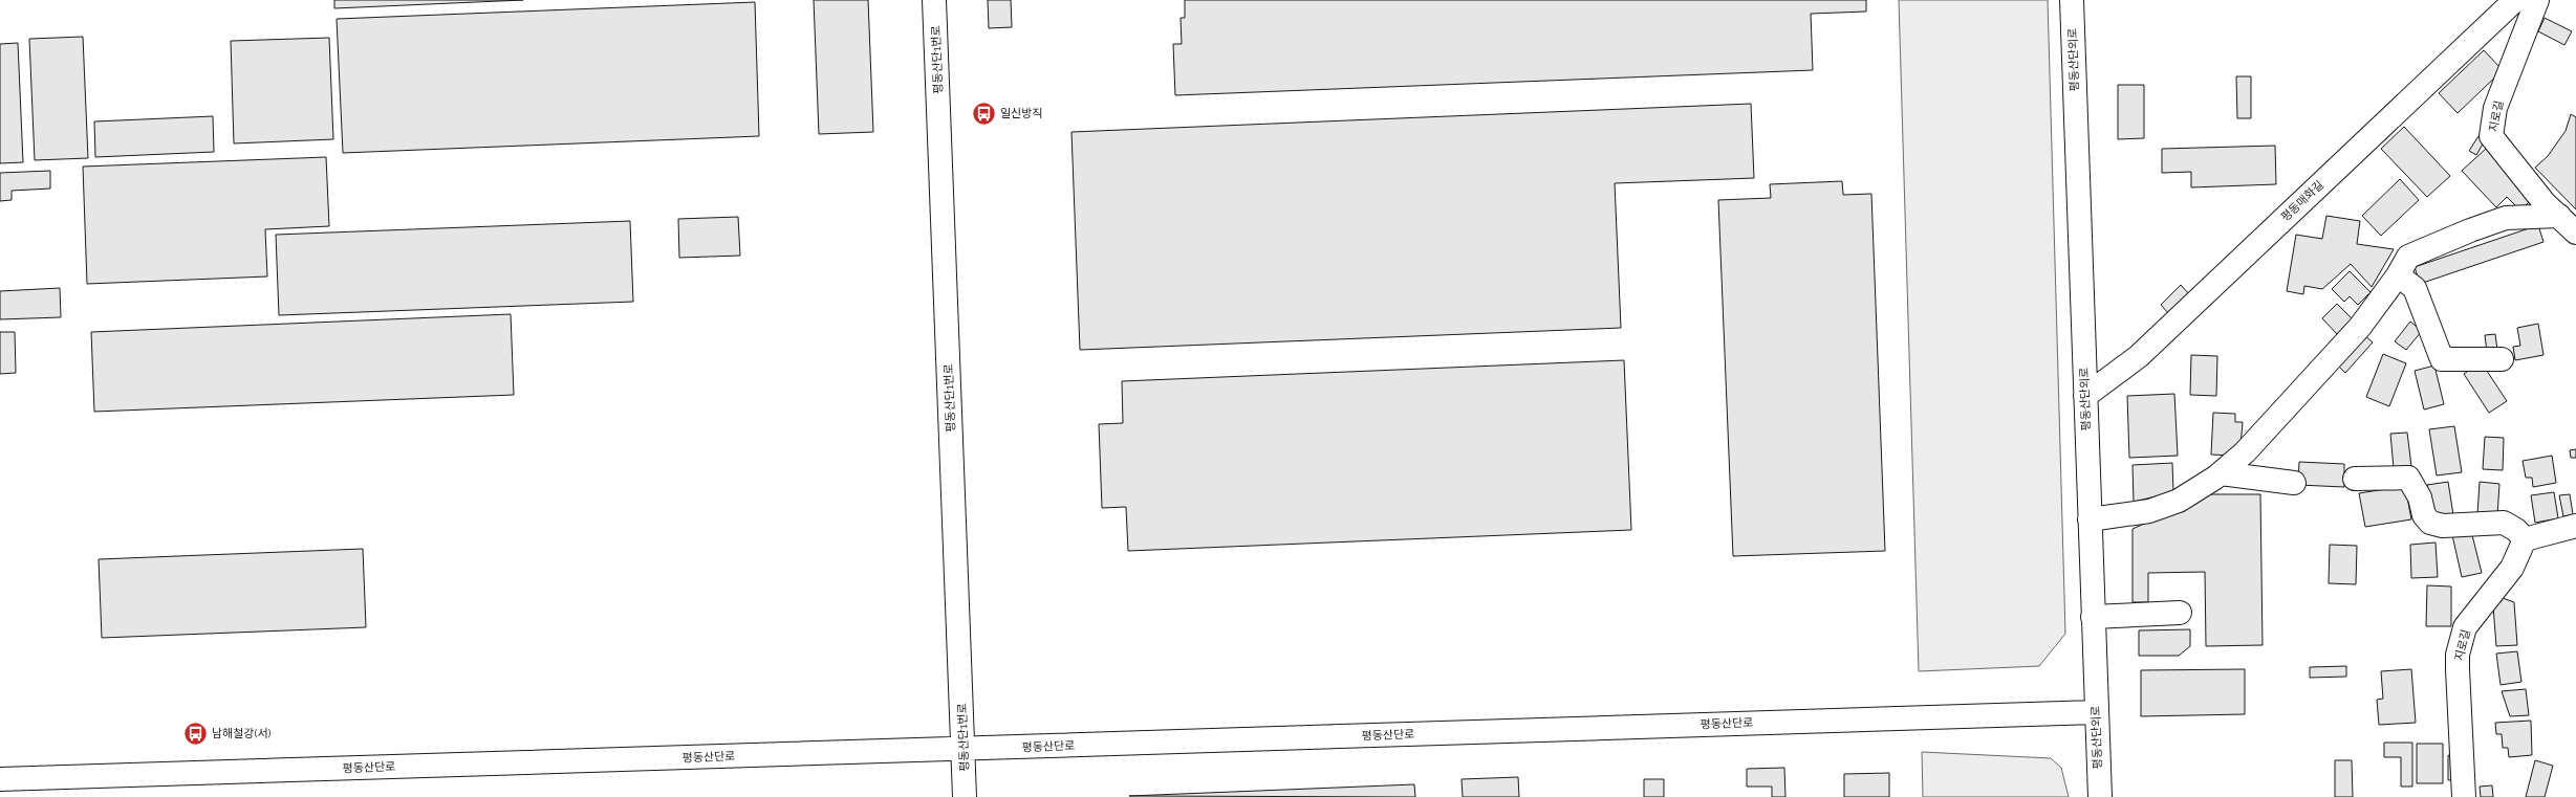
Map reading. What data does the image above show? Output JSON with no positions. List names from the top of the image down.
{
  "streets": {
    "street": [
      "평동산단1번로",
      "평동산단외로",
      "지로길",
      "평동매화길",
      "평동산단로"
    ]
  },
  "crossings": [
    ["평동산단1번로", "평동산단로"],
    ["평동산단외로", "평동매화길"],
    ["평동산단외로", "평동산단로"]
  ],
  "places": {
    "bus stop": ["일신방직", "남해철강(서)"]
  }
}
